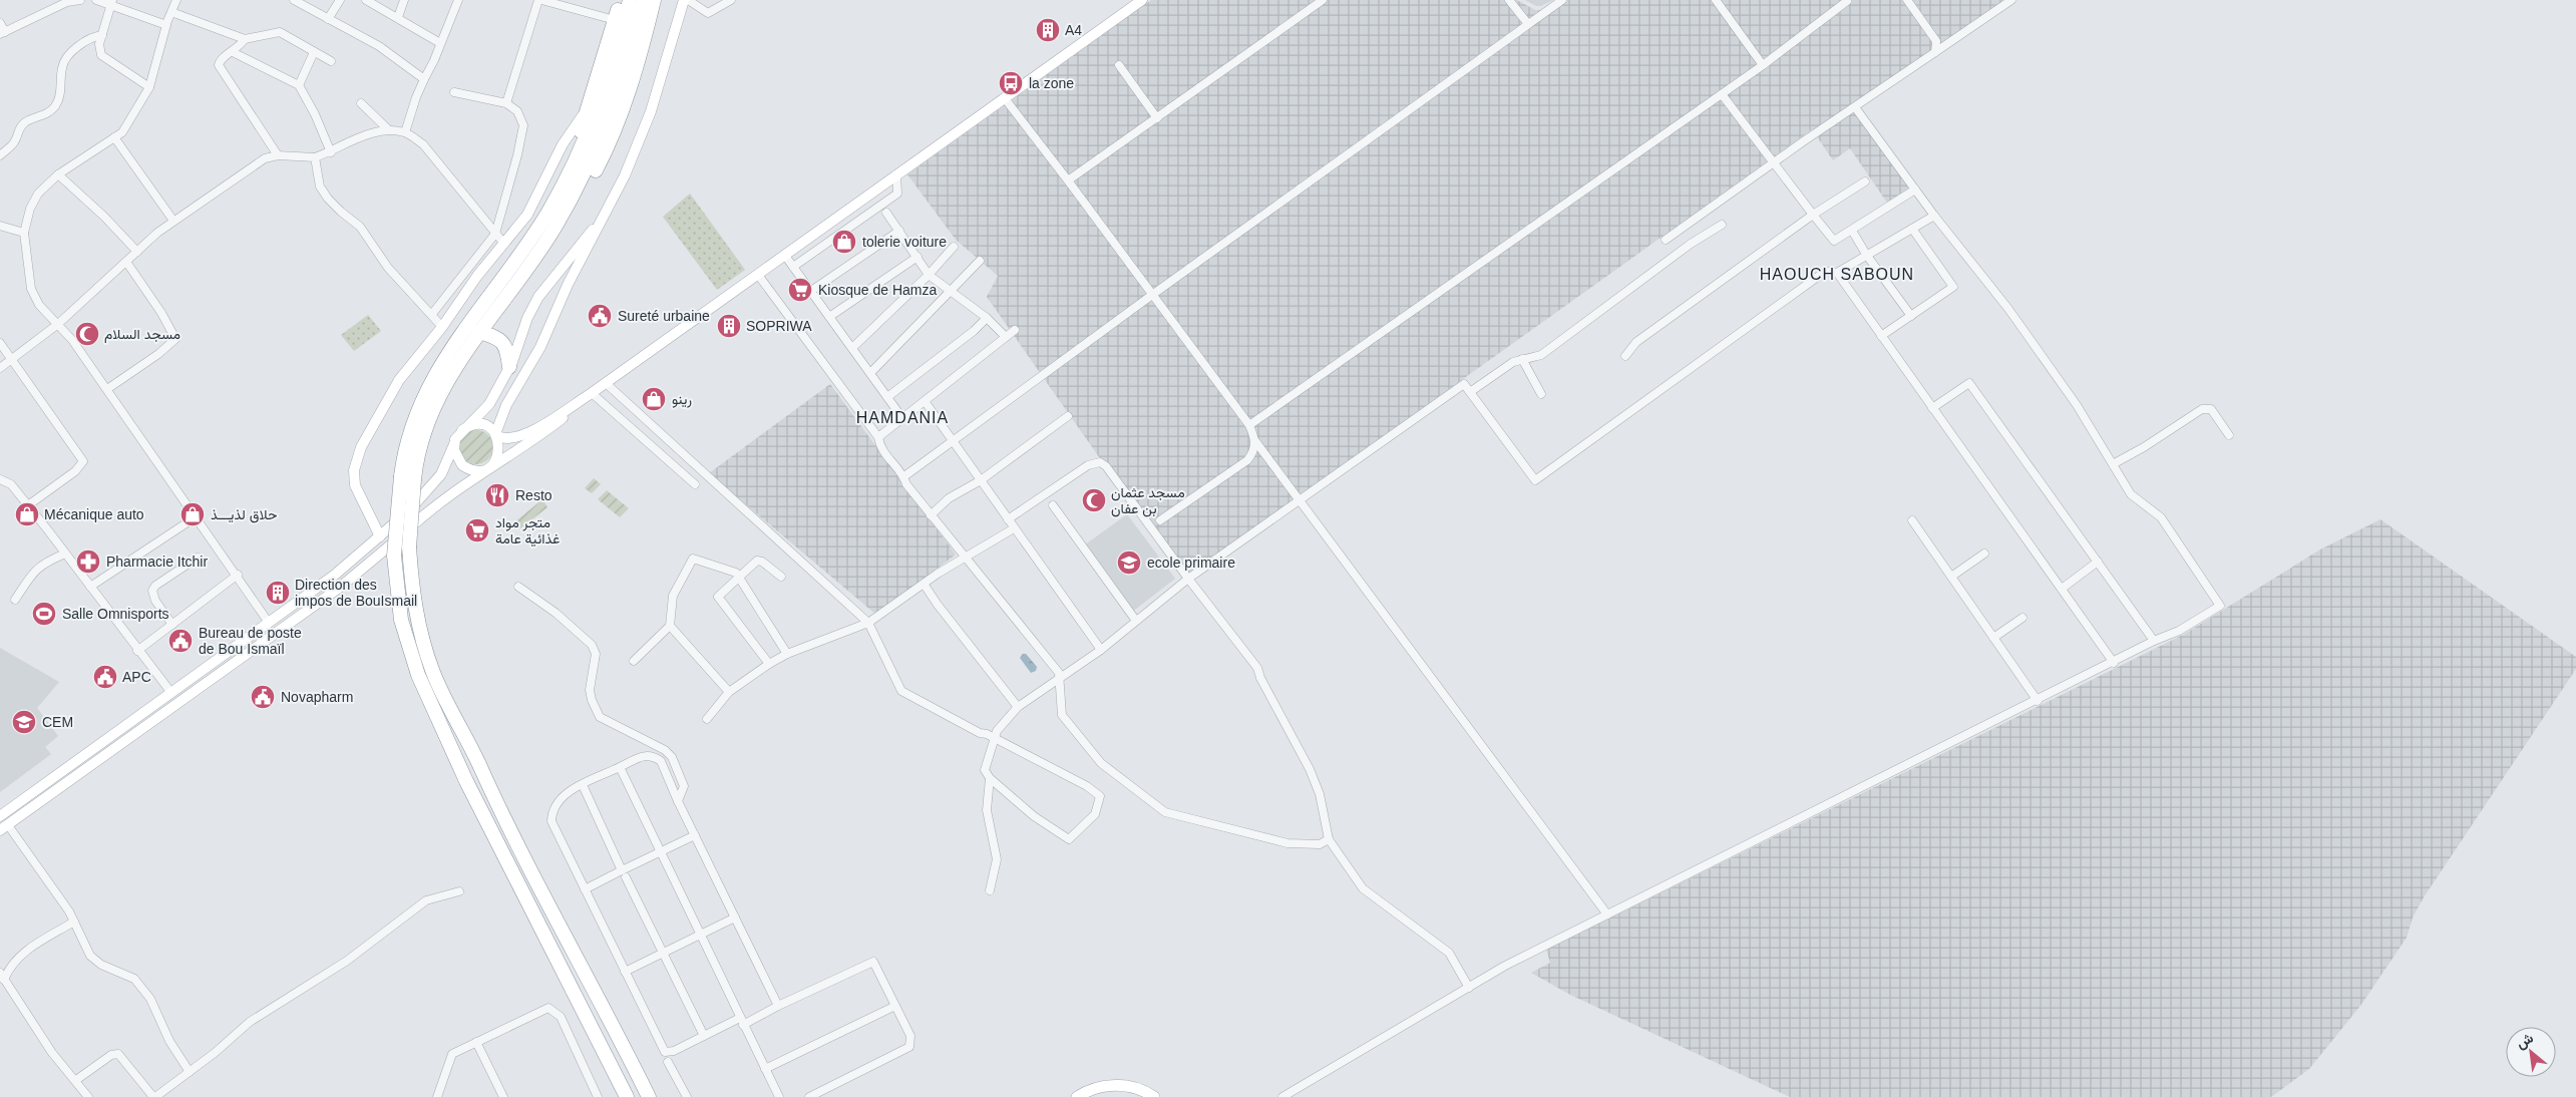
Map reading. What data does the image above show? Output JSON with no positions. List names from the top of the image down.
{
  "districts": ["HAOUCH SABOUN", "HAMDANIA"],
  "places": {
    "building": ["A4", "SOPRIWA", "Direction des impos de BouIsmail"],
    "bus stop": ["la zone"],
    "shop": [
      "tolerie voiture",
      "رينو",
      "Mécanique auto",
      "حلاق لذيـــذ"
    ],
    "supermarket": ["Kiosque de Hamza", "متجر مواد غذائية عامة"],
    "public building": [
      "Sureté urbaine",
      "Bureau de poste de Bou Ismaïl",
      "APC",
      "Novapharm"
    ],
    "mosque": ["مسجد السلام", "مسجد عثمان بن عفان"],
    "restaurant": ["Resto"],
    "pharmacy": ["Pharmacie Itchir"],
    "school or university": ["ecole primaire", "CEM"],
    "sports": ["Salle Omnisports"]
  },
  "north": "top left"
}
